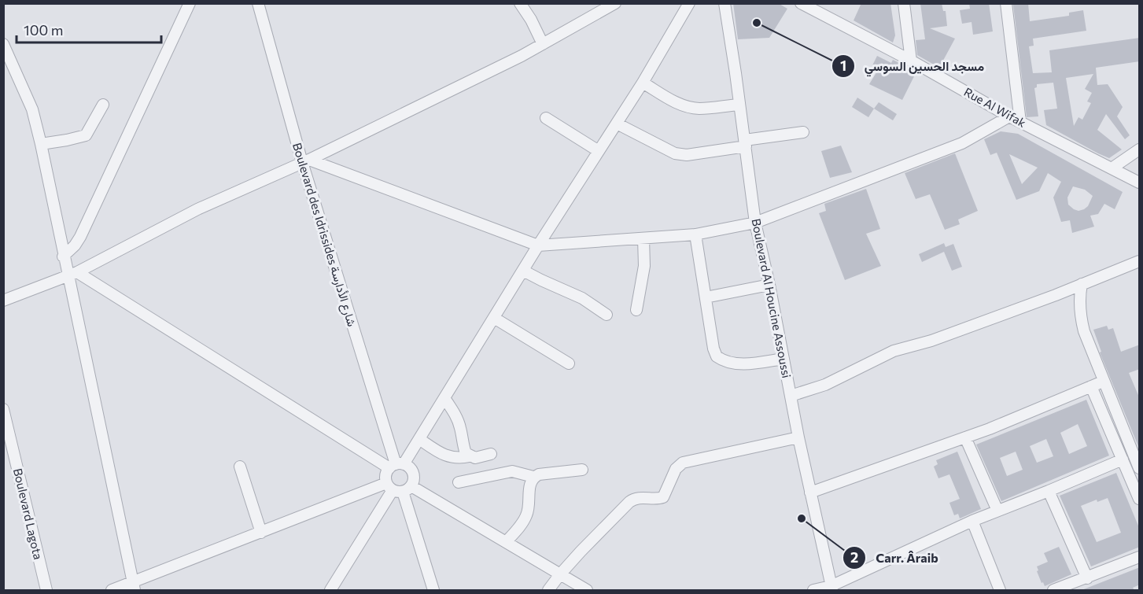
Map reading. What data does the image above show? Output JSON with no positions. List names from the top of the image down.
{
  "streets": {
    "street": [
      "Rue Al Wifak",
      "Boulevard des Idrissides شارع الأدارسة",
      "Boulevard Al Houcine Assoussi",
      "Boulevard Lagota"
    ]
  },
  "places": ["مسجد الحسين السوسي", "Carr. Âraib"],
  "scale_bar": "100 m"
}
